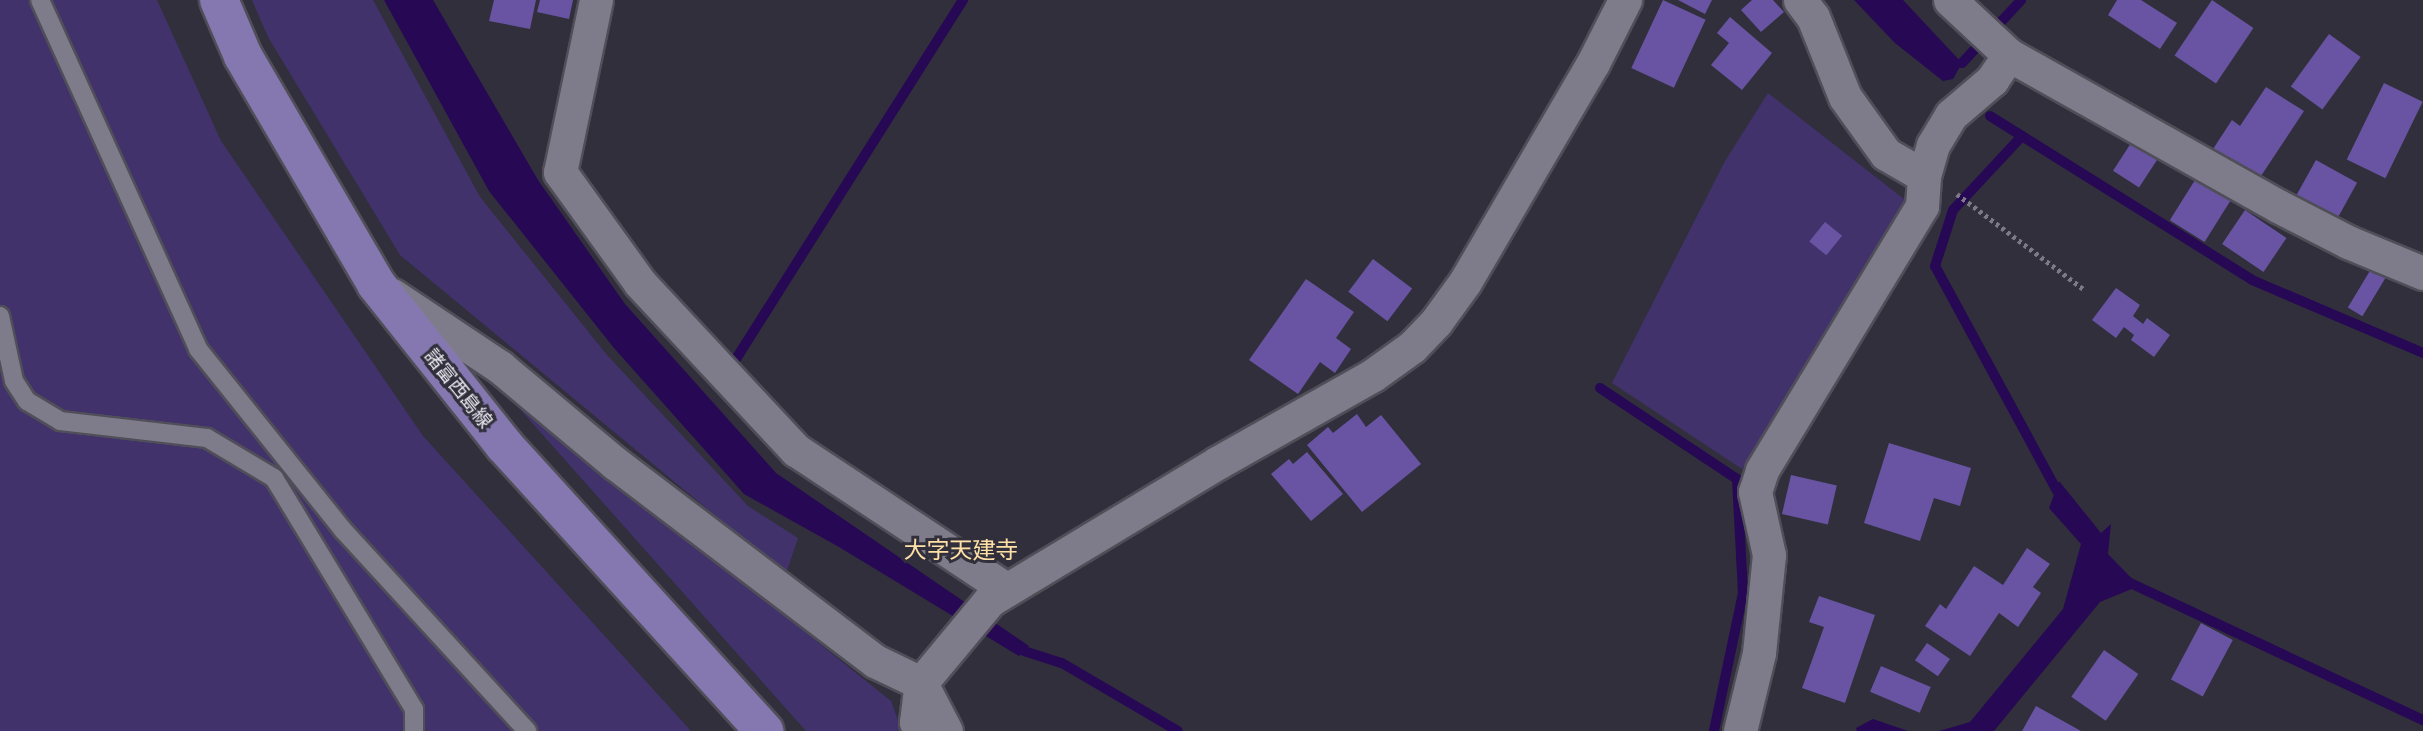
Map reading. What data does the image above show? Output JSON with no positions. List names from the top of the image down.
{
  "streets": {
    "main road": ["諸富西島線"]
  },
  "districts": ["大字天建寺"]
}
